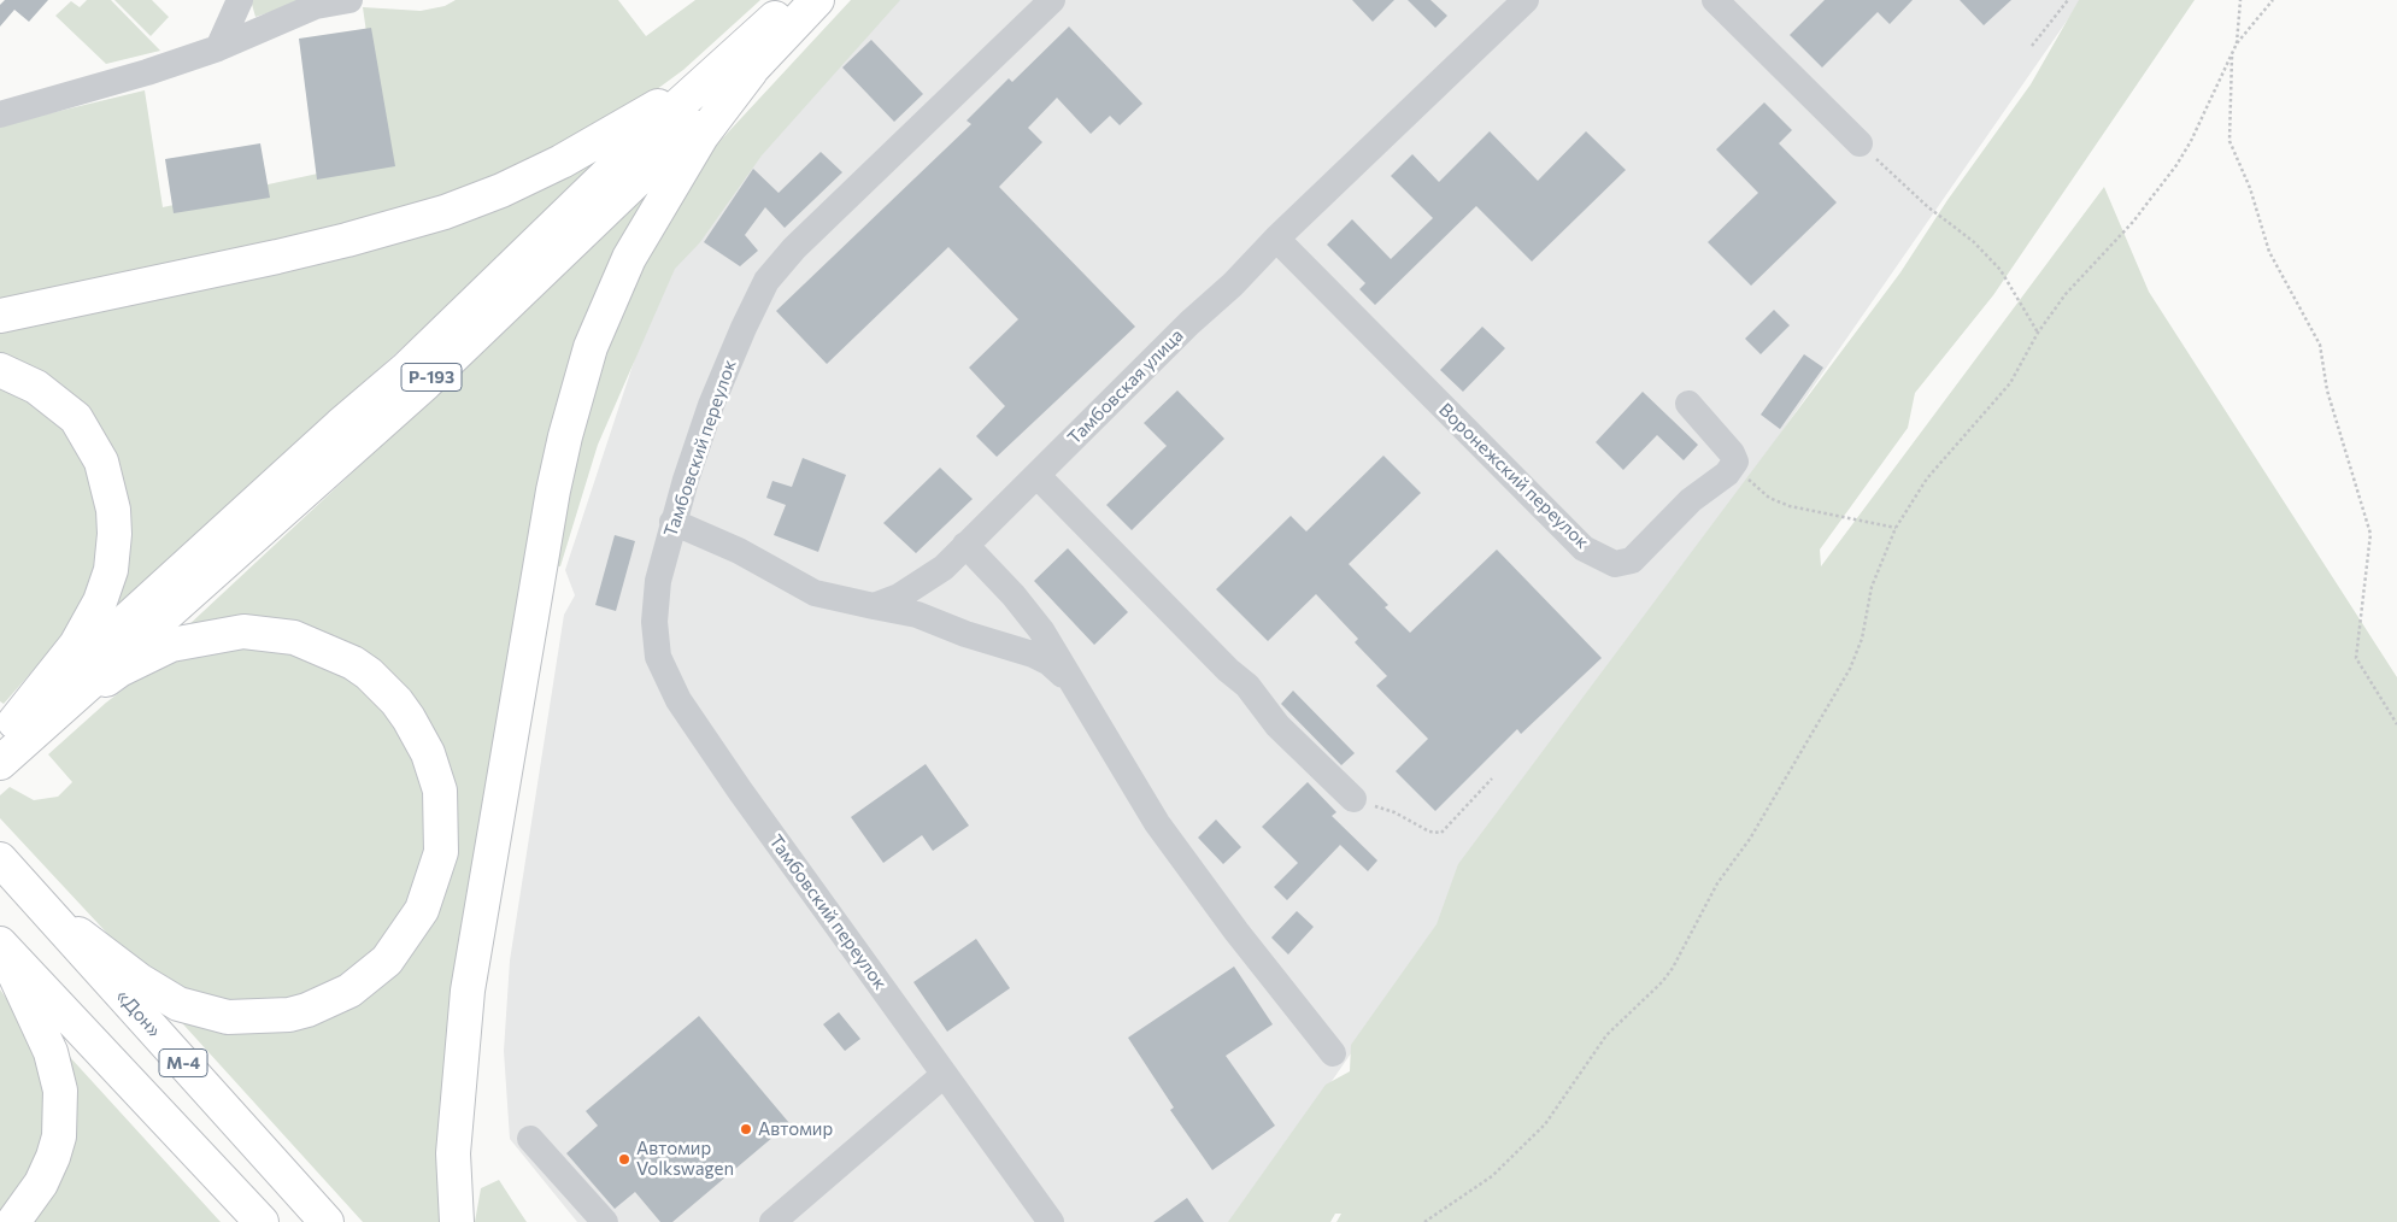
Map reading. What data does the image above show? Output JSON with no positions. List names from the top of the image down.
{
  "streets": {
    "main road": ["Р-193", "«Дон»", "М-4"],
    "street": ["Тамбовская улица", "Тамбовский переулок", "Воронежский переулок"]
  },
  "crossings": [
    ["Тамбовская улица", "Воронежский переулок"]
  ],
  "places": ["Автомир", "Автомир Volkswagen"]
}
